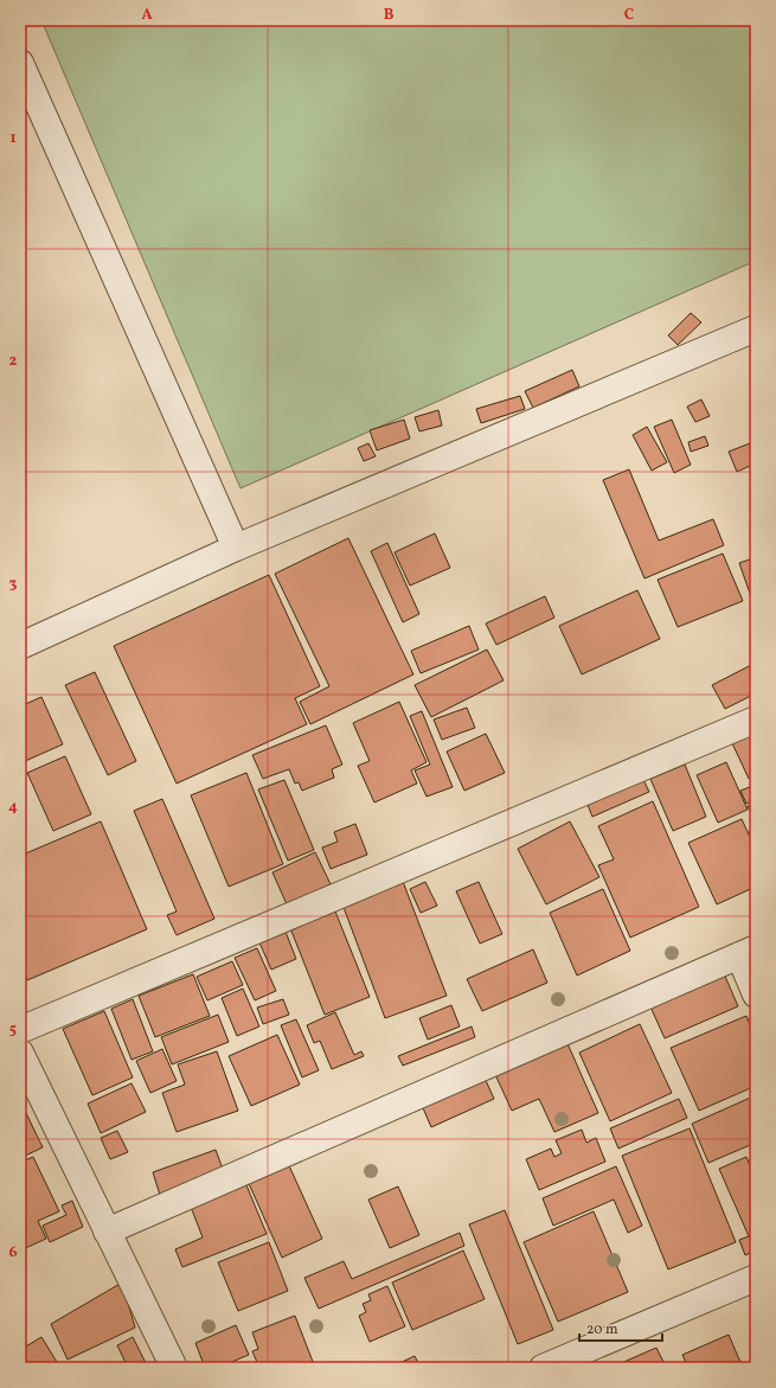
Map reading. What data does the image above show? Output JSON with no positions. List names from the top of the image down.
{
  "scale_bar": "20 m",
  "grid": {
    "columns": ["A", "B", "C"],
    "rows": [
      "1",
      "2",
      "3",
      "4",
      "5",
      "6"
    ]
  }
}
